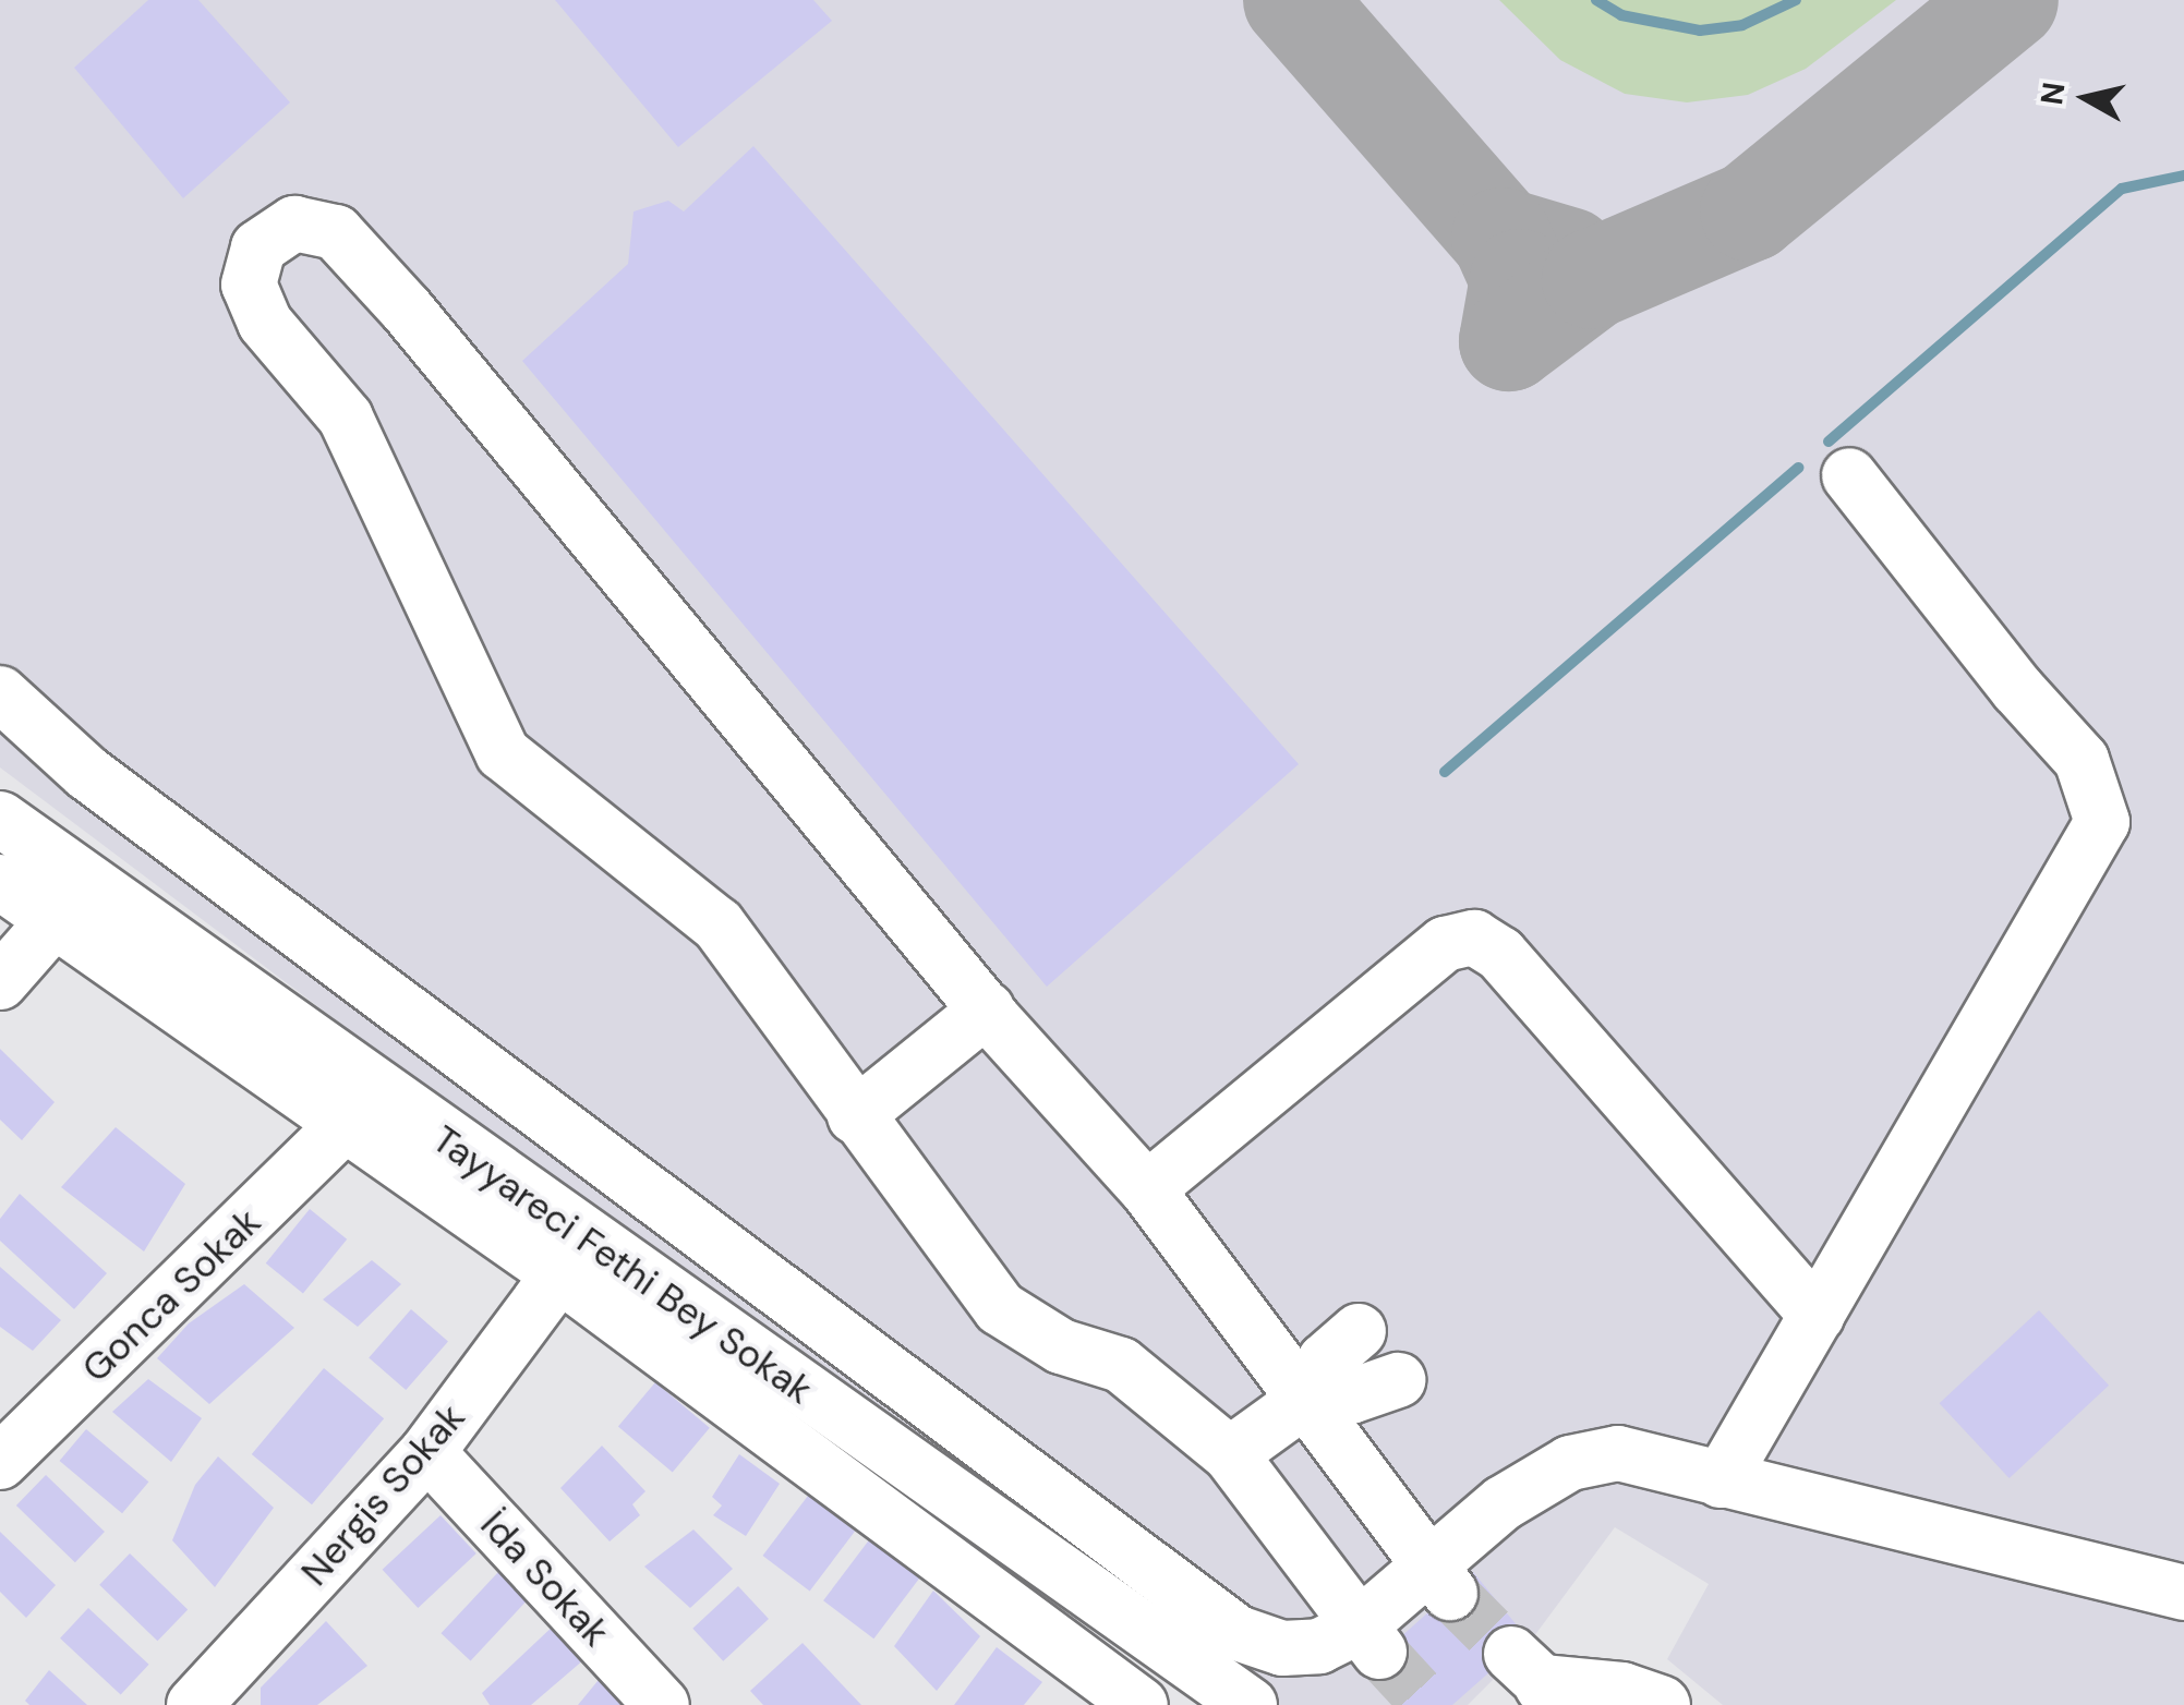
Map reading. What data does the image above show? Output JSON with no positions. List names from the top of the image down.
{
  "streets": {
    "street": [
      "Tayyareci Fethi Bey Sokak",
      "Gonca Sokak",
      "Nergis Sokak",
      "İda Sokak"
    ]
  },
  "crossings": [
    ["Tayyareci Fethi Bey Sokak", "Gonca Sokak"],
    ["Tayyareci Fethi Bey Sokak", "Nergis Sokak"],
    ["Nergis Sokak", "İda Sokak"]
  ],
  "north": "left"
}
